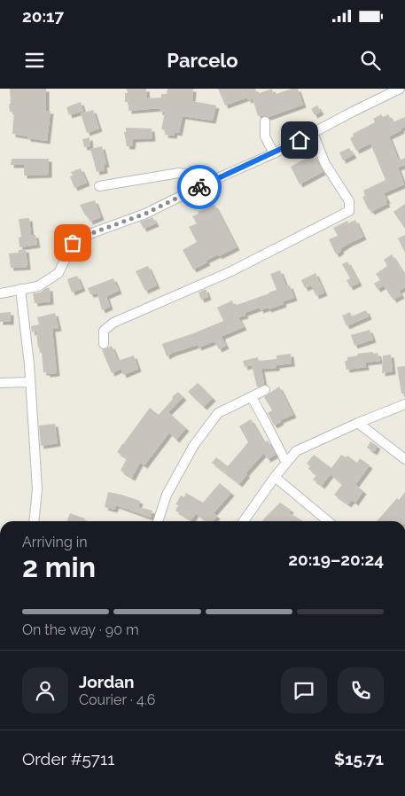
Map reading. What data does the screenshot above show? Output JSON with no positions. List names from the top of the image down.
{
  "page": {
    "status": "20:17",
    "header": "Parcelo",
    "heading": ["2 min", "Arriving in", "20:19–20:24"],
    "panel": [
      "Jordan",
      "Courier · 4.6",
      "Order #5711",
      "$15.71"
    ],
    "bar": "On the way · 90 m"
  }
}
